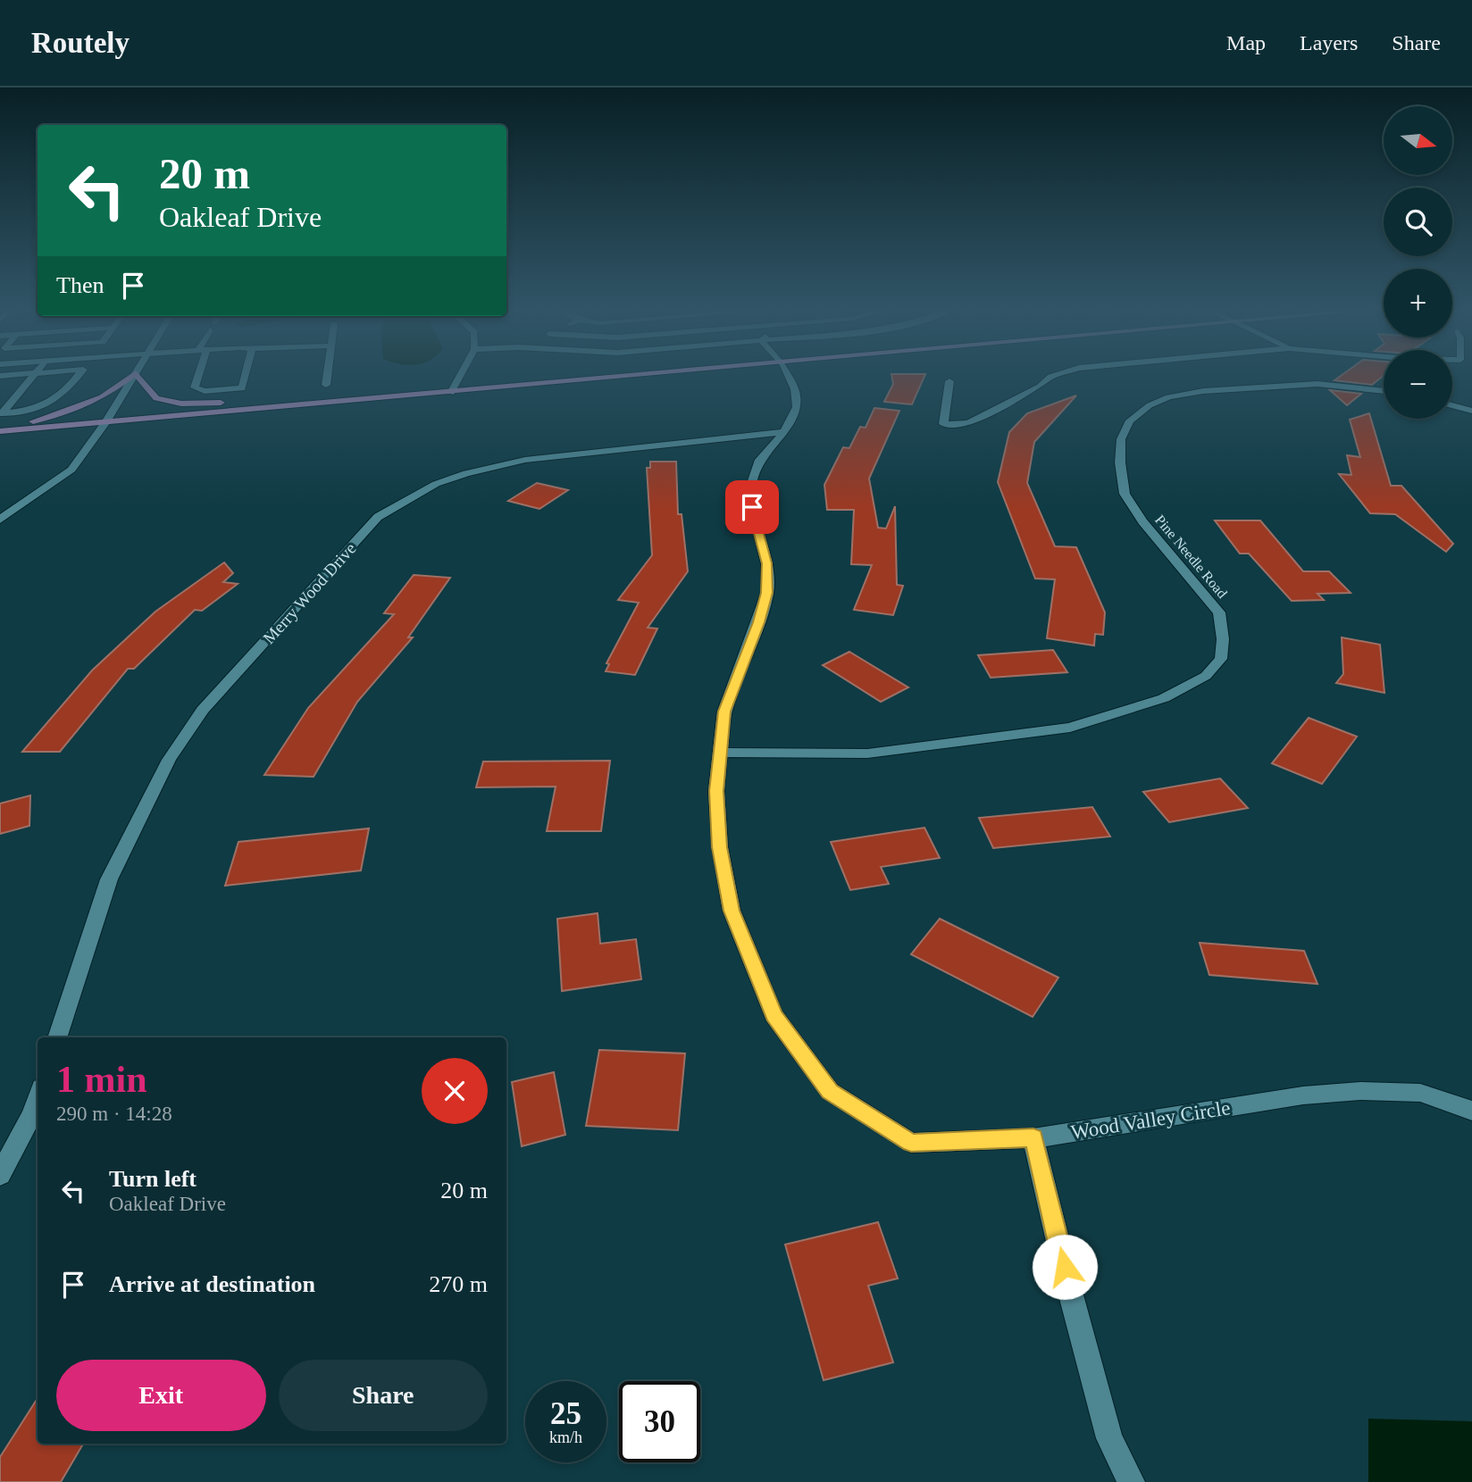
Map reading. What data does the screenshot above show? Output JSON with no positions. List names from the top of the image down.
{
  "streets": {
    "street": ["Pine Needle Road", "Merry Wood Drive", "Wood Valley Circle"]
  },
  "crossings": [
    ["Pine Needle Road", "Wood Valley Circle"],
    ["Merry Wood Drive", "Wood Valley Circle"]
  ],
  "north": "right",
  "page": {
    "header": "Routely",
    "nav": ["Map", "Layers", "Share"],
    "map_buttons": ["+", "−"],
    "turn": ["20 m", "Oakleaf Drive"],
    "then": "Then",
    "heading": ["1 min", "290 m · 14:28"],
    "list": [
      {
        "name": "Turn left",
        "note": "Oakleaf Drive",
        "value": "20 m"
      },
      {
        "name": "Arrive at destination",
        "value": "270 m"
      }
    ],
    "buttons": ["Exit", "Share"],
    "speed": "25 km/h",
    "limit": "30"
  }
}
